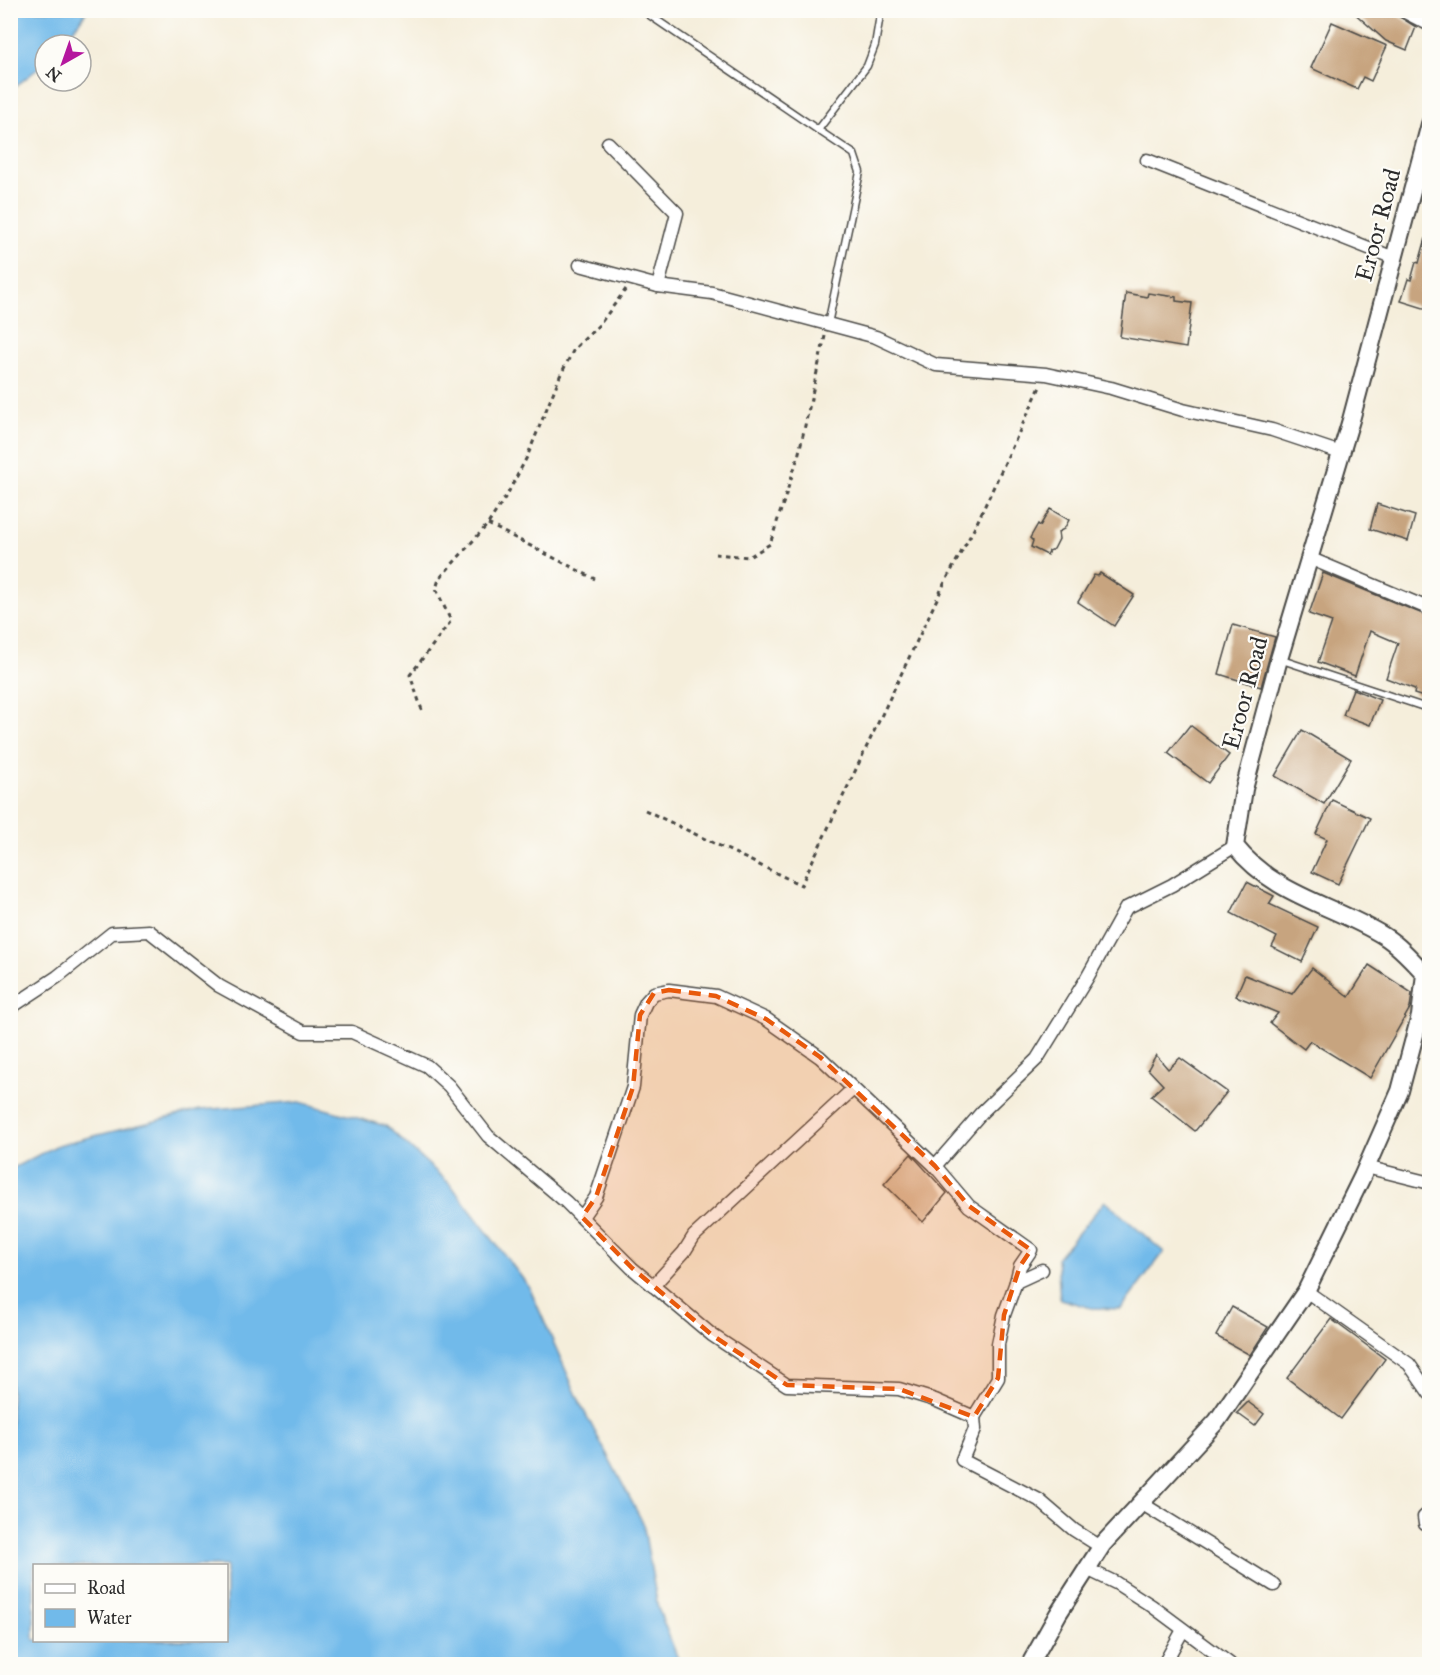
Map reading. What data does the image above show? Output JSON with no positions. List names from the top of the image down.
{
  "streets": {
    "main road": ["Eroor Road"]
  },
  "legend": ["Road", "Water"],
  "north": "bottom left"
}
